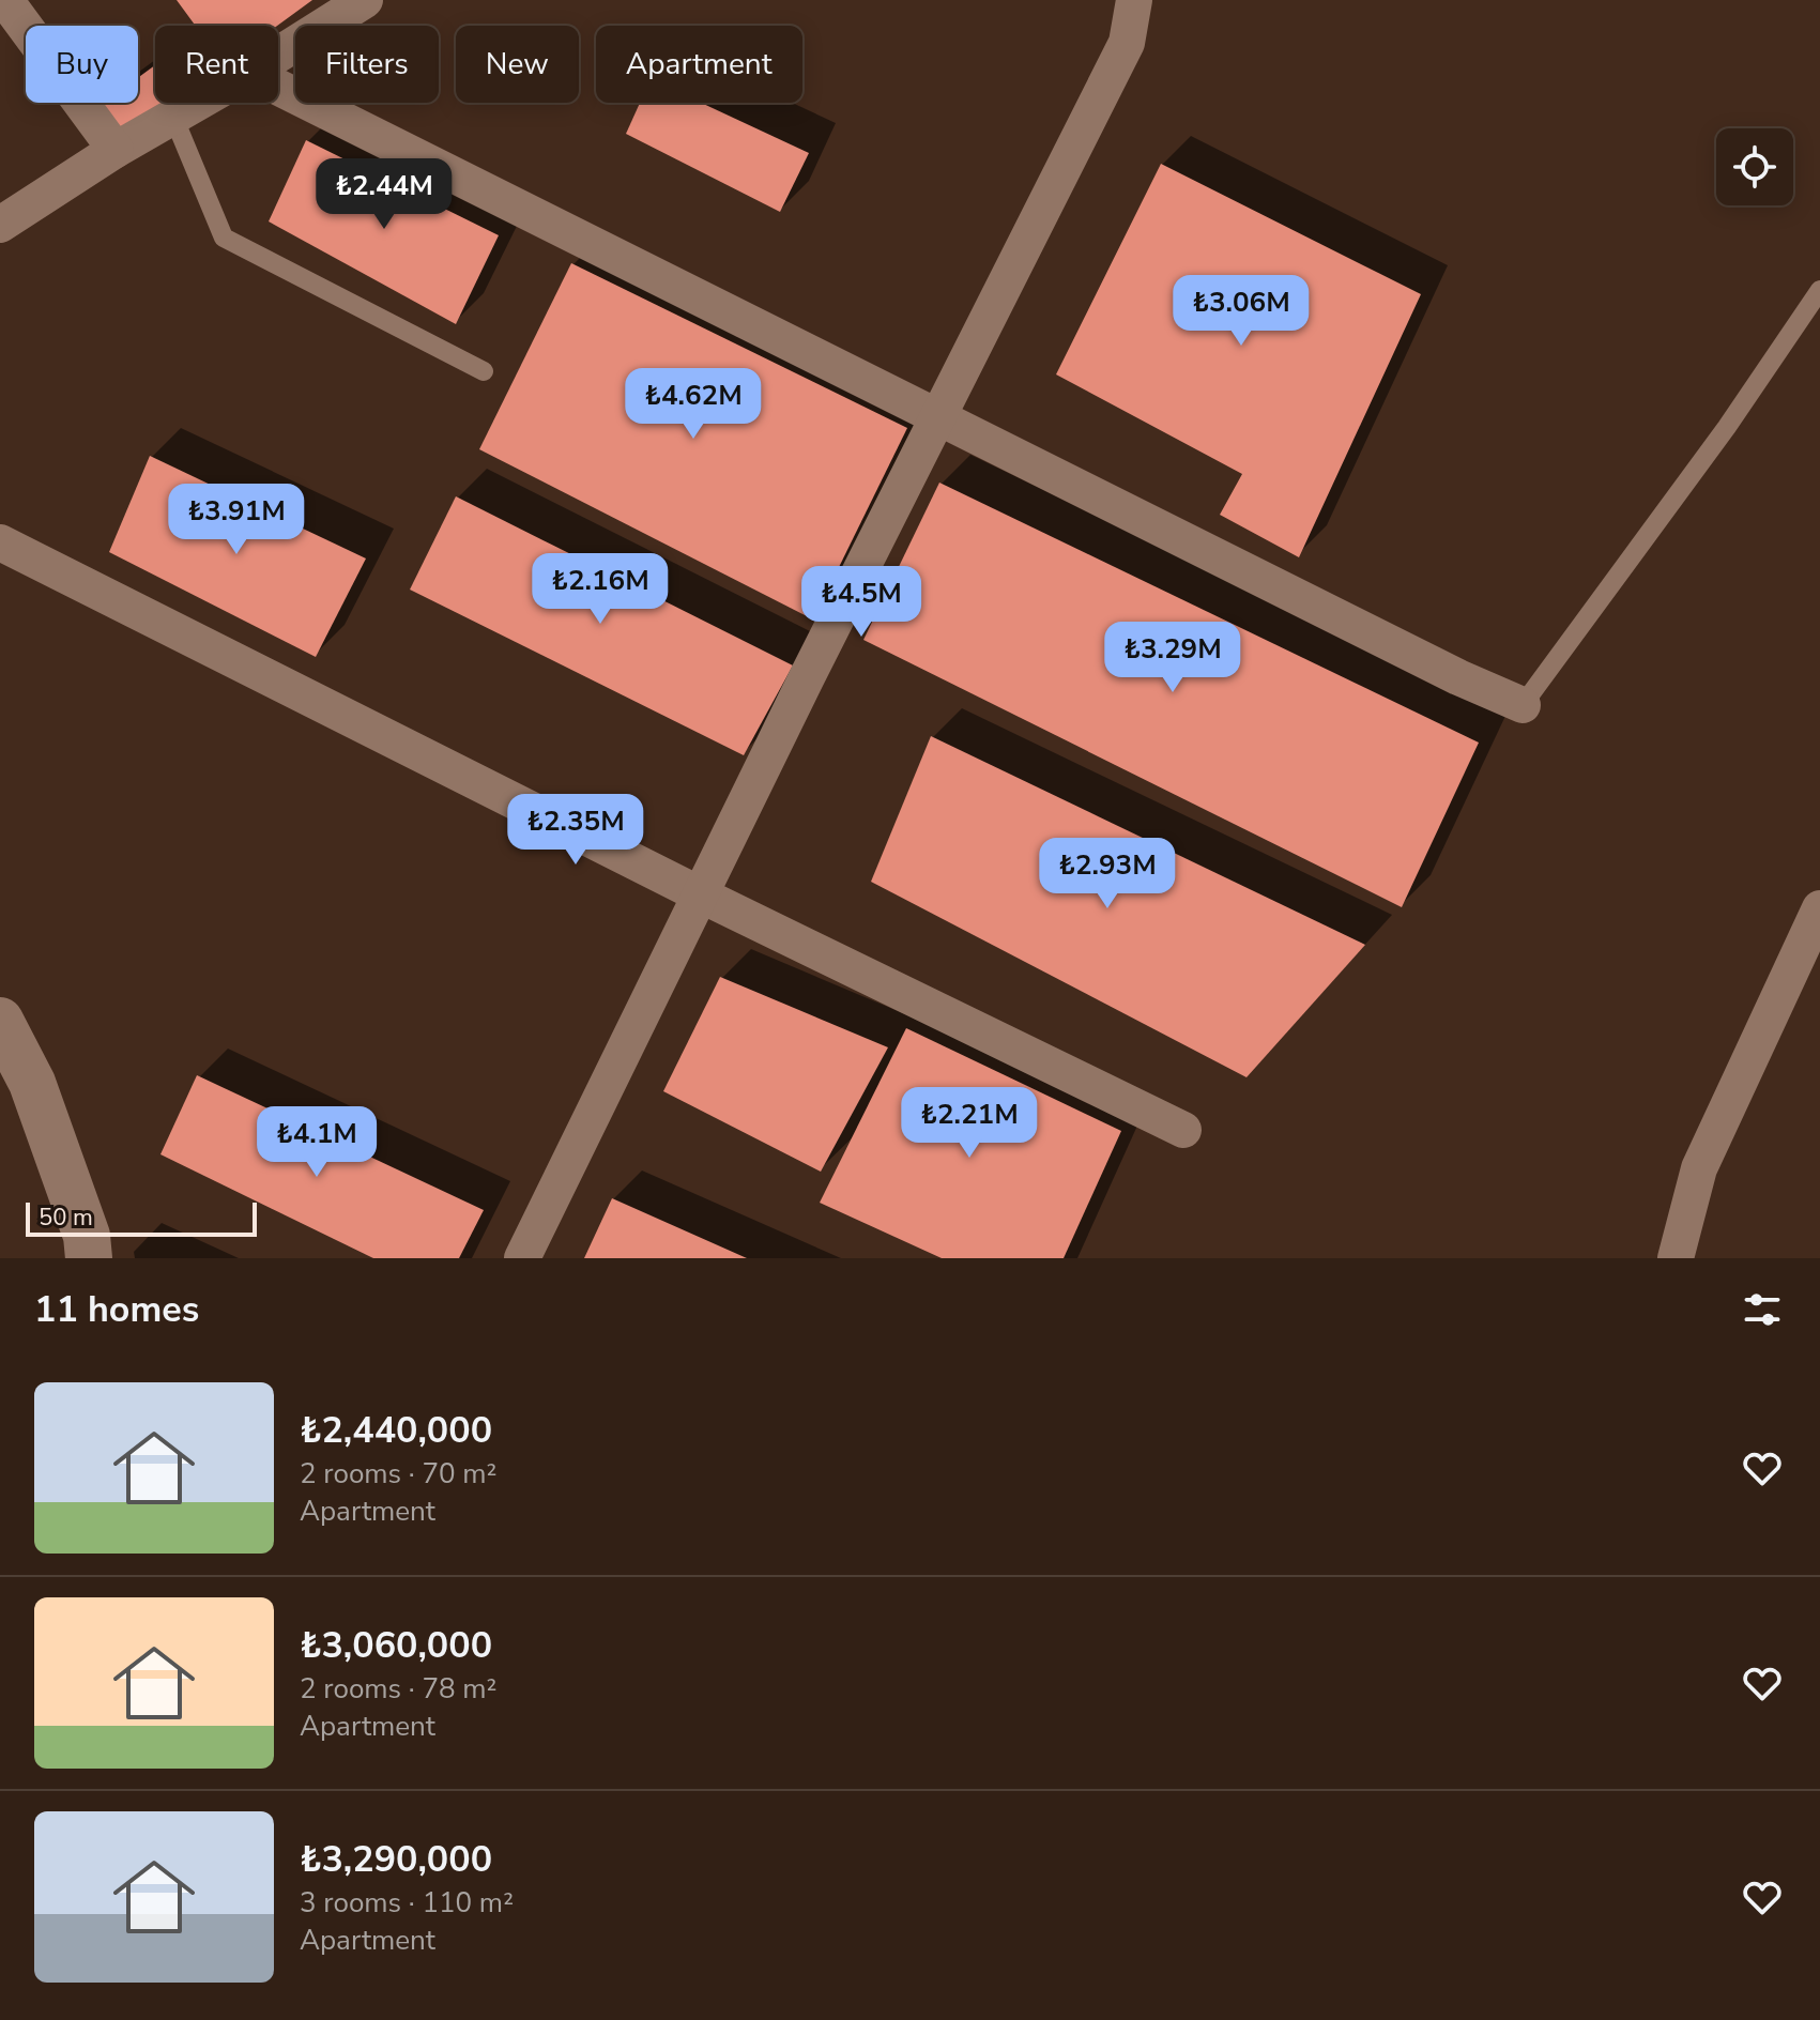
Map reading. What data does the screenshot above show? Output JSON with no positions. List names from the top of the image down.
{
  "scale_bar": "50 m",
  "page": {
    "chip": [
      "Buy",
      "Rent",
      "Filters",
      "New",
      "Apartment"
    ],
    "price": [
      "₺2.44M",
      "₺3.06M",
      "₺4.62M",
      "₺3.91M",
      "₺2.16M",
      "₺4.5M",
      "₺3.29M",
      "₺2.35M",
      "₺2.93M",
      "₺2.21M",
      "₺4.1M"
    ],
    "scale": "50 m",
    "heading": "11 homes",
    "list": [
      {
        "name": "₺2,440,000",
        "note": "2 rooms · 70 m² · Apartment"
      },
      {
        "name": "₺3,060,000",
        "note": "2 rooms · 78 m² · Apartment"
      },
      {
        "name": "₺3,290,000",
        "note": "3 rooms · 110 m² · Apartment"
      }
    ]
  }
}
